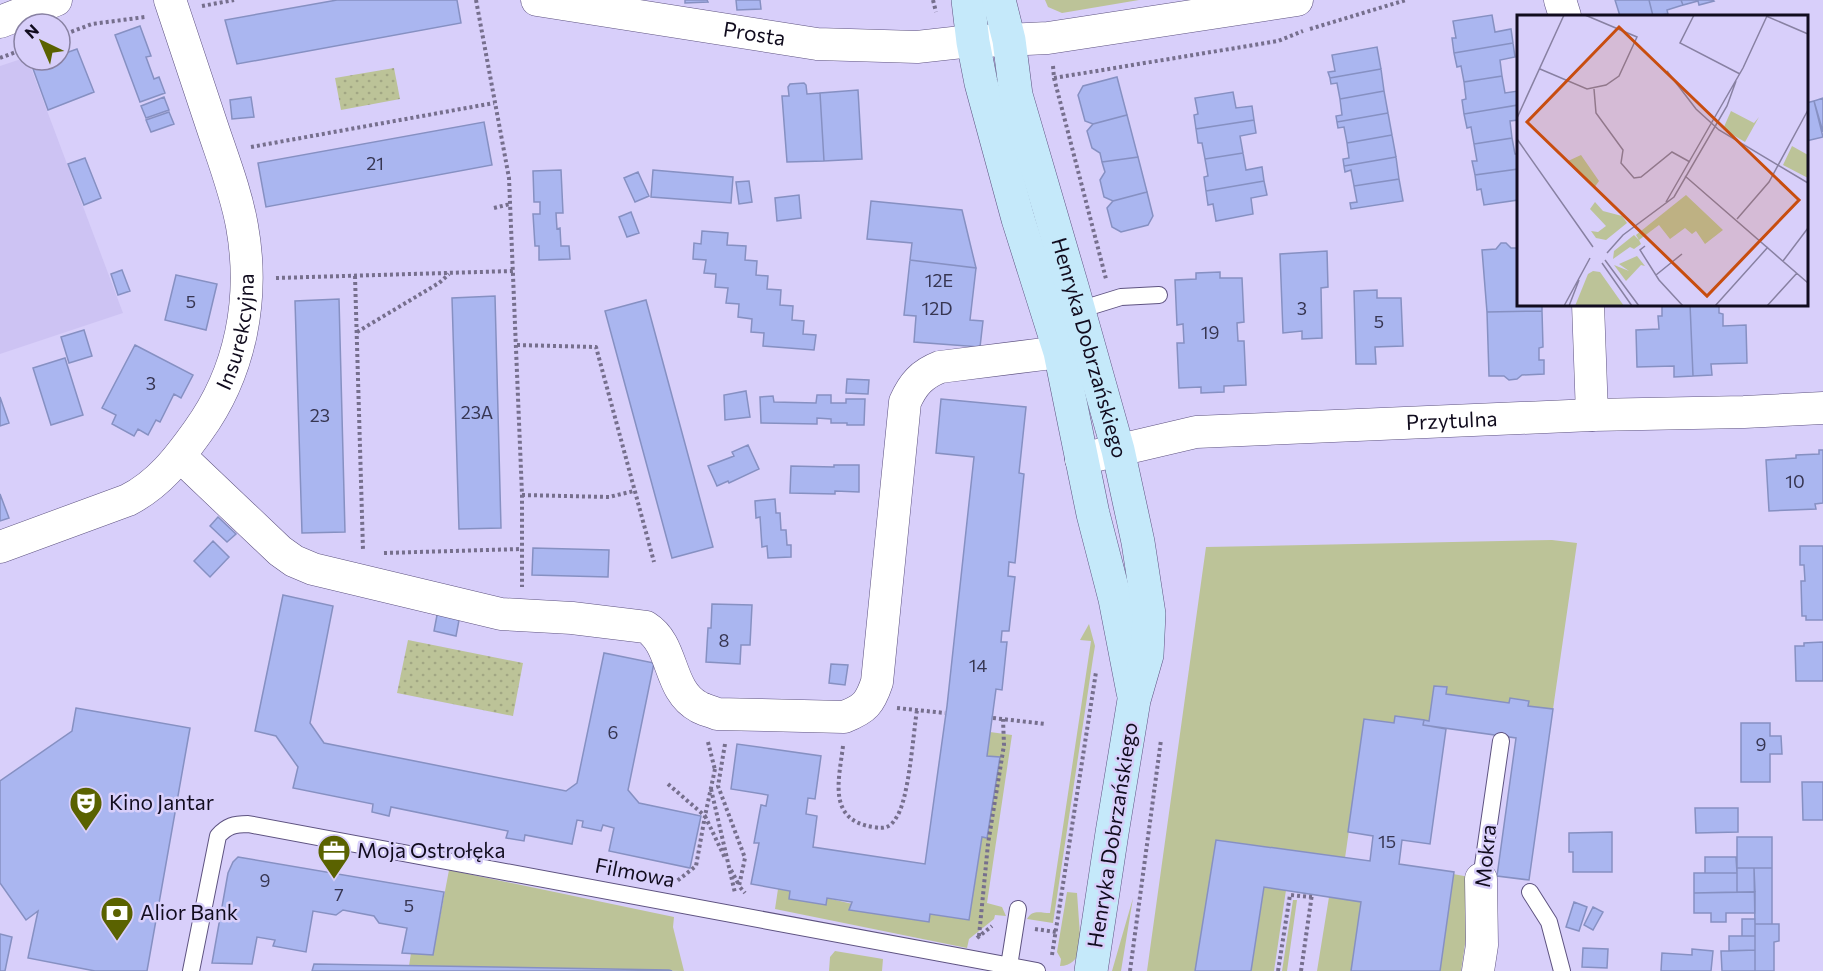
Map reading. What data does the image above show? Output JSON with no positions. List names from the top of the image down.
{
  "streets": {
    "street": [
      "Prosta",
      "Insurekcyjna",
      "Henryka Dobrzańskiego",
      "Przytulna",
      "Mokra"
    ],
    "lane": ["Filmowa"]
  },
  "crossings": [
    ["Prosta", "Henryka Dobrzańskiego"],
    ["Henryka Dobrzańskiego", "Przytulna"]
  ],
  "places": {
    "theatre": ["Kino Jantar"],
    "office": ["Moja Ostrołęka"],
    "bank": ["Alior Bank"]
  },
  "house_numbers": [
    "21",
    "12E",
    "5",
    "12D",
    "3",
    "5",
    "19",
    "3",
    "23A",
    "23",
    "10",
    "8",
    "14",
    "6",
    "9",
    "15",
    "9",
    "7",
    "5"
  ],
  "north": "top left"
}
